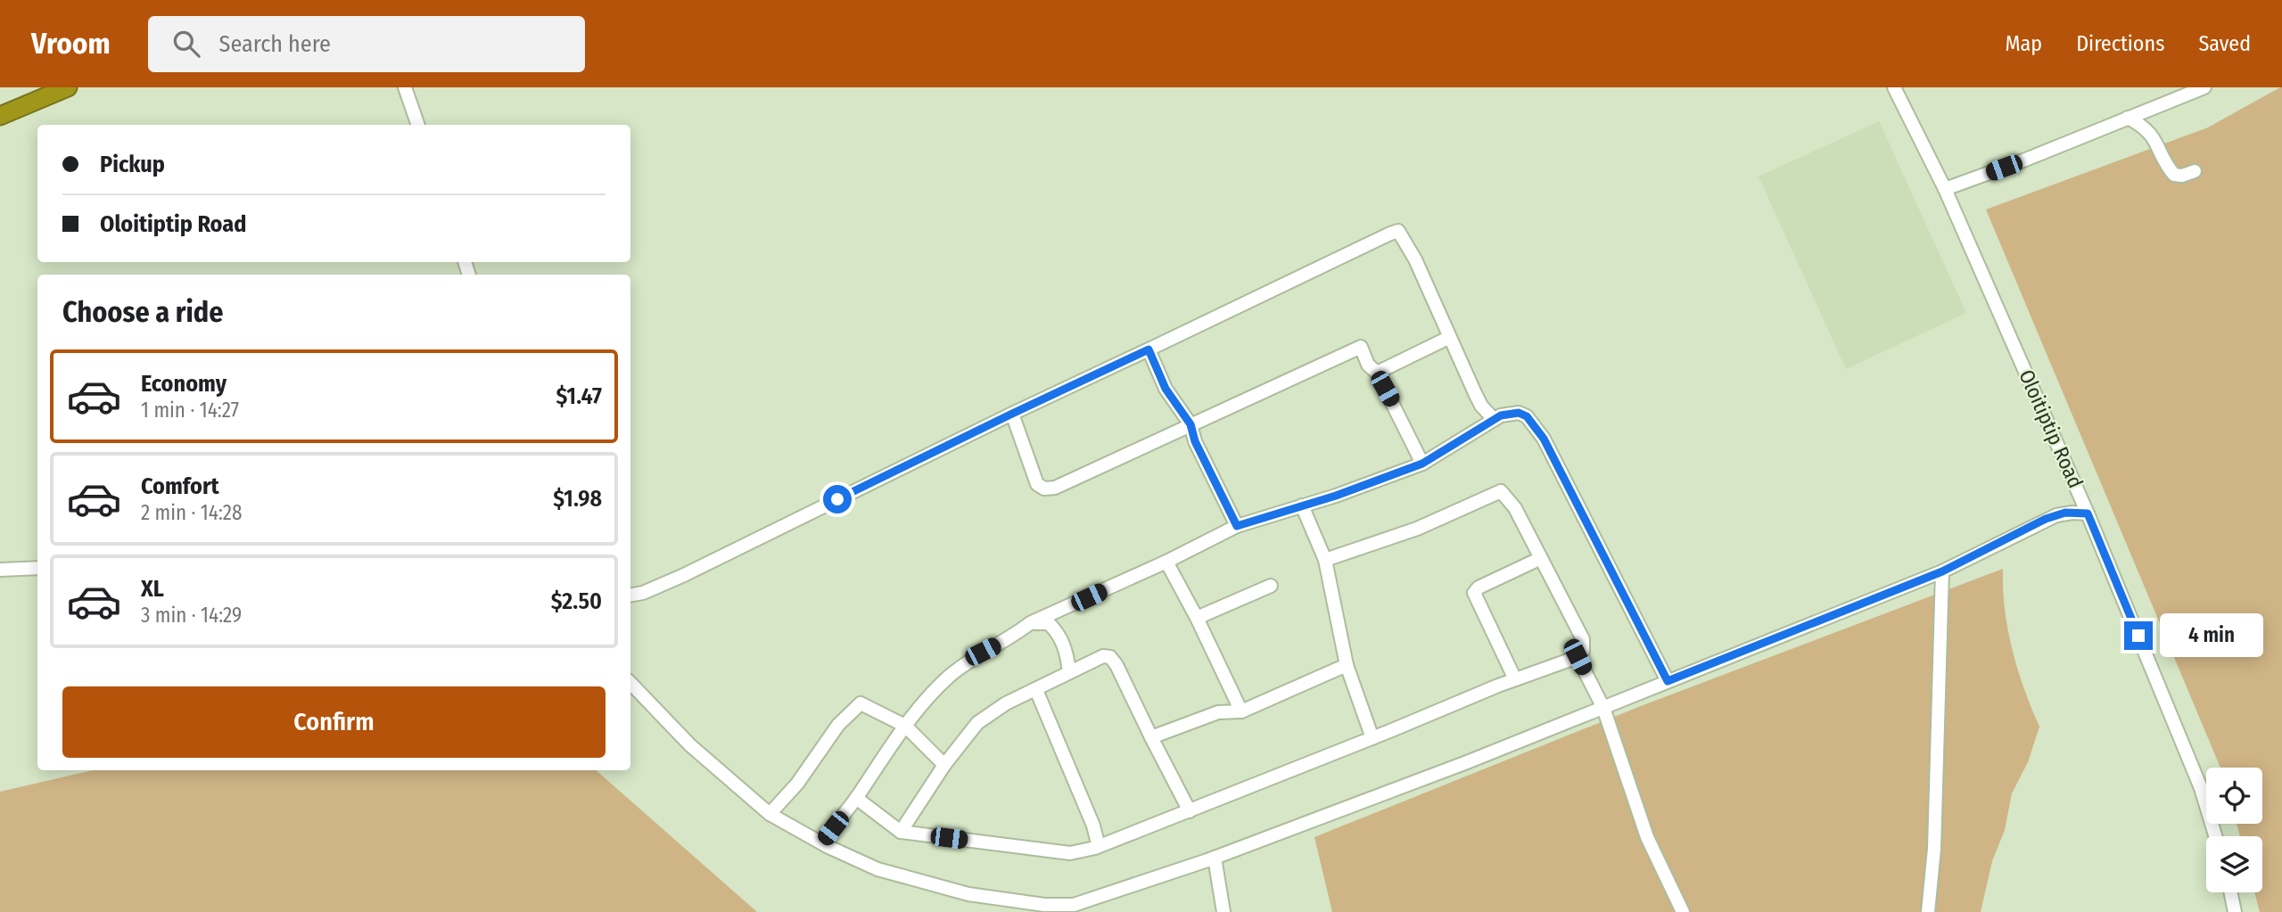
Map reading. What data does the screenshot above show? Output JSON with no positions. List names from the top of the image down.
{
  "streets": {
    "street": ["Oloitiptip Road"]
  },
  "page": {
    "header": "Vroom",
    "search": "Search here",
    "nav": ["Map", "Directions", "Saved"],
    "banner": ["Pickup", "Oloitiptip Road"],
    "heading": "Choose a ride",
    "list": [
      {
        "name": "Economy",
        "note": "1 min · 14:27",
        "value": "$1.47"
      },
      {
        "name": "Comfort",
        "note": "2 min · 14:28",
        "value": "$1.98"
      },
      {
        "name": "XL",
        "note": "3 min · 14:29",
        "value": "$2.50"
      }
    ],
    "bubble": "4 min",
    "buttons": "Confirm"
  }
}
